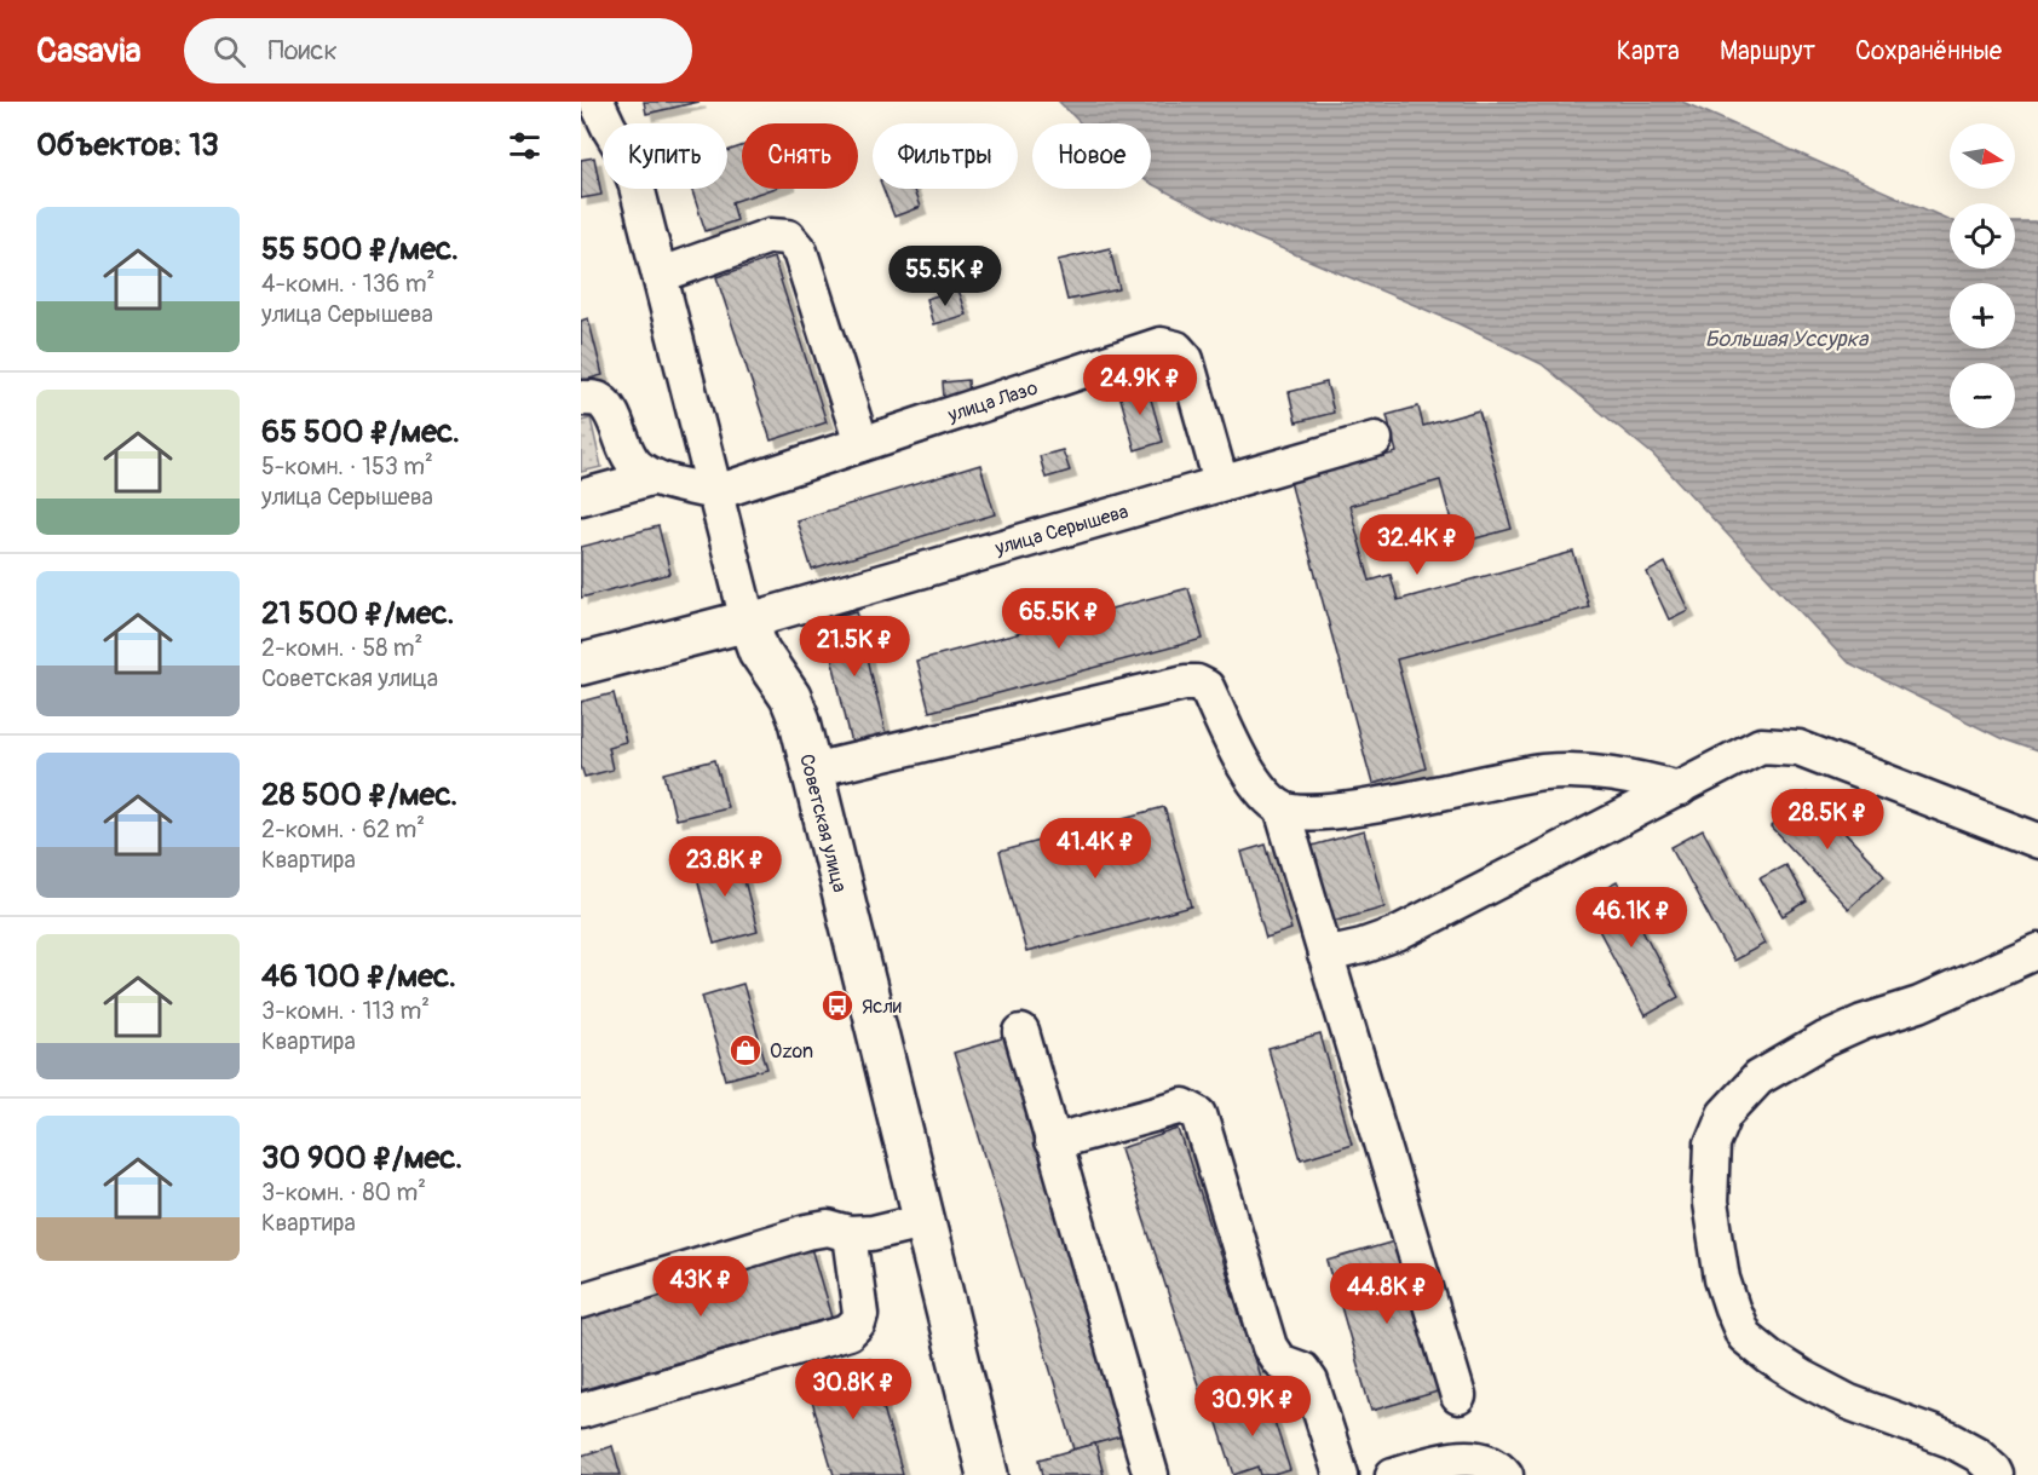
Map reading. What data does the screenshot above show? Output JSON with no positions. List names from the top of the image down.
{
  "streets": {
    "main road": ["Советская улица"],
    "street": ["улица Лазо", "улица Серышева"]
  },
  "crossings": [
    ["улица Лазо", "улица Серышева"],
    ["улица Лазо", "Советская улица"],
    ["улица Серышева", "Советская улица"]
  ],
  "water": ["Большая Уссурка"],
  "places": {
    "bus stop": ["Ясли"],
    "shop": ["Ozon"]
  },
  "north": "right",
  "page": {
    "header": "Casavia",
    "search": "Поиск",
    "nav": ["Карта", "Маршрут", "Сохранённые"],
    "heading": "Объектов: 13",
    "map_buttons": ["+", "−"],
    "chip": [
      "Купить",
      "Снять",
      "Фильтры",
      "Новое"
    ],
    "list": [
      {
        "name": "55 500 ₽/мес.",
        "note": "4-комн. · 136 m² · улица Серышева"
      },
      {
        "name": "65 500 ₽/мес.",
        "note": "5-комн. · 153 m² · улица Серышева"
      },
      {
        "name": "21 500 ₽/мес.",
        "note": "2-комн. · 58 m² · Советская улица"
      },
      {
        "name": "28 500 ₽/мес.",
        "note": "2-комн. · 62 m² · Квартира"
      },
      {
        "name": "46 100 ₽/мес.",
        "note": "3-комн. · 113 m² · Квартира"
      },
      {
        "name": "30 900 ₽/мес.",
        "note": "3-комн. · 80 m² · Квартира"
      }
    ],
    "price": [
      "55.5K ₽",
      "24.9K ₽",
      "32.4K ₽",
      "65.5K ₽",
      "21.5K ₽",
      "28.5K ₽",
      "41.4K ₽",
      "23.8K ₽",
      "46.1K ₽",
      "43K ₽",
      "44.8K ₽",
      "30.8K ₽",
      "30.9K ₽"
    ]
  }
}
